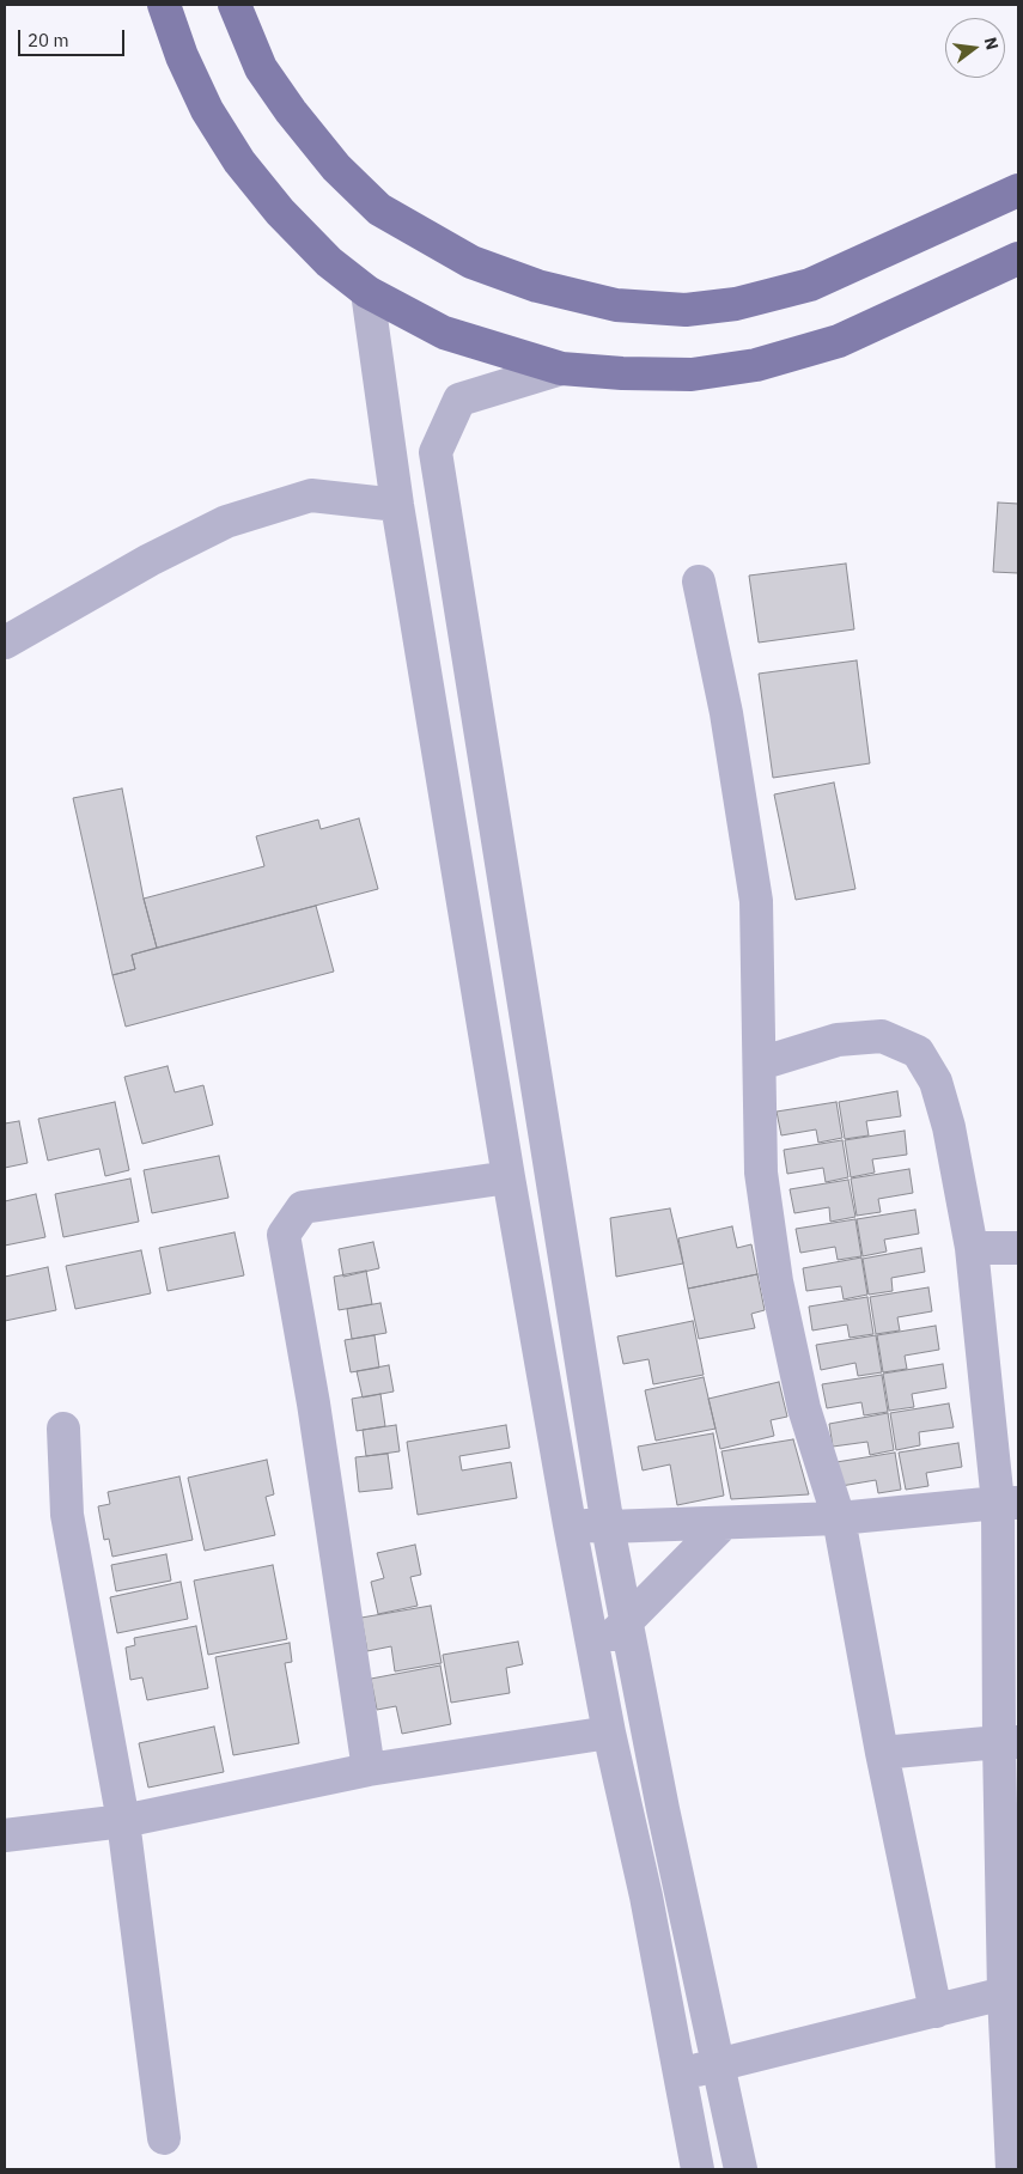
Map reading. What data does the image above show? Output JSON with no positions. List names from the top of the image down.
{
  "scale_bar": "20 m",
  "north": "right"
}
